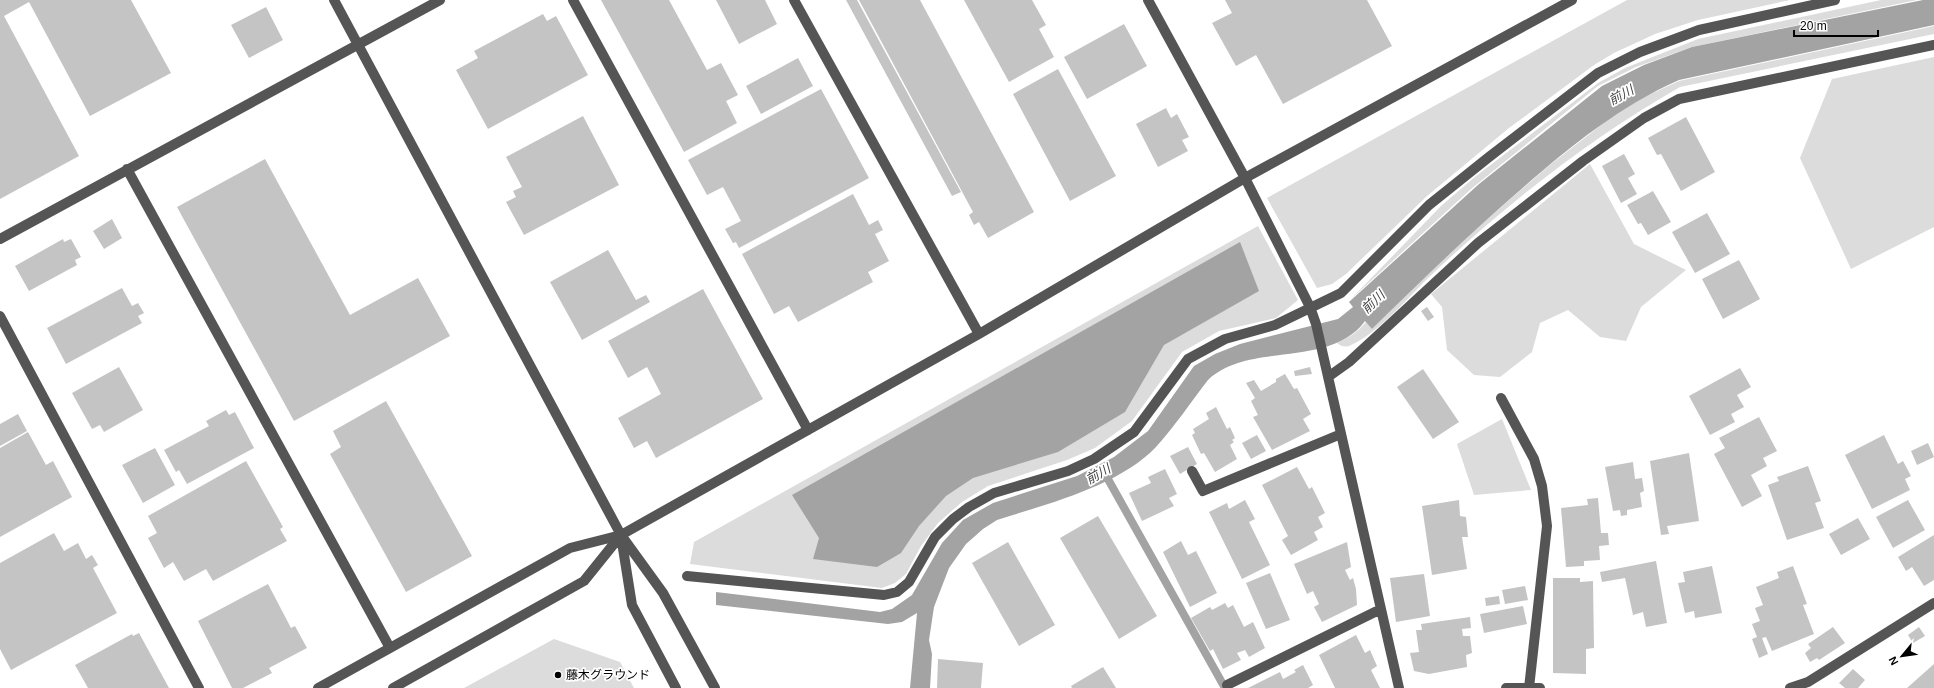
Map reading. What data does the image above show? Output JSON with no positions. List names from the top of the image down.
{
  "water": ["前川"],
  "places": ["藤木グラウンド"],
  "scale_bar": "20 m",
  "north": "bottom left"
}
